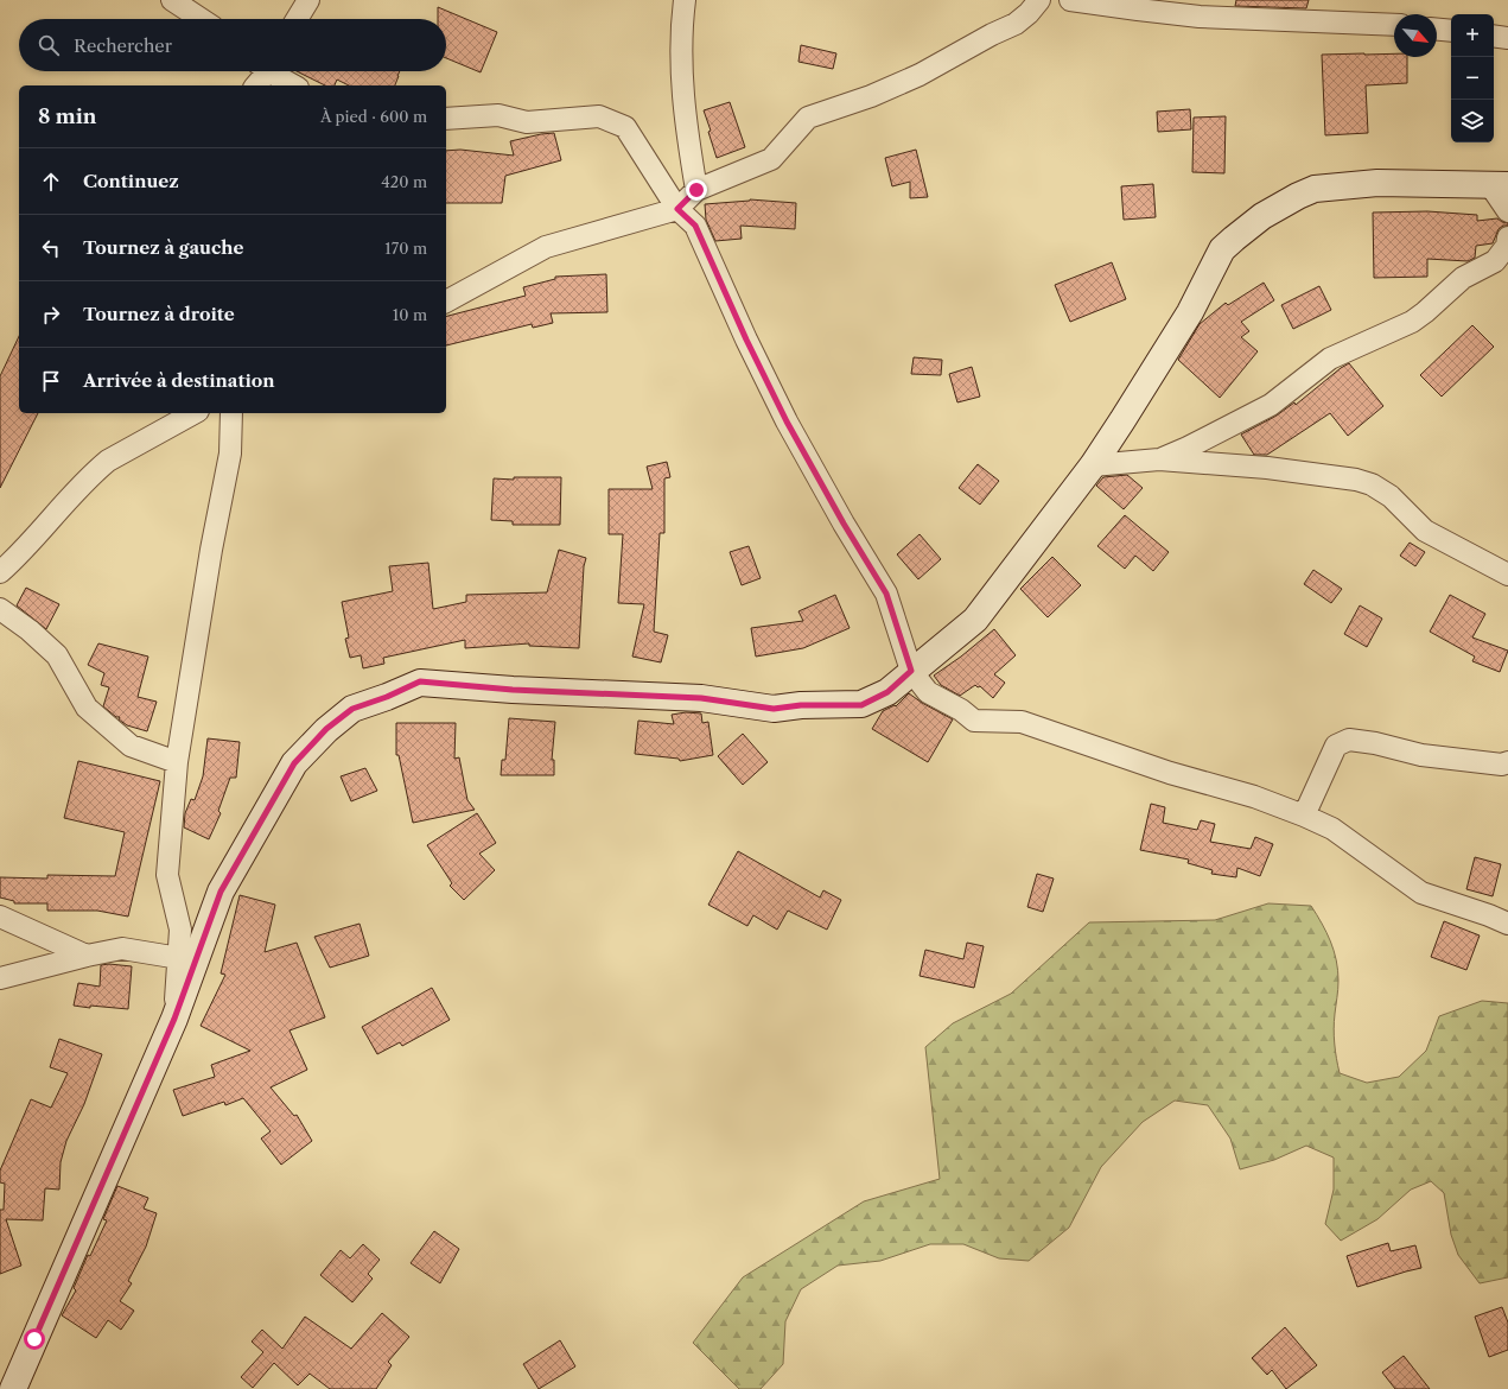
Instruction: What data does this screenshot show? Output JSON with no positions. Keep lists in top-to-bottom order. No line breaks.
{"north":"bottom right","page":{"map_buttons":["+","−"],"search":"Rechercher","heading":["8 min","À pied · 600 m"],"list":[["Continuez","420 m"],["Tournez à gauche","170 m"],["Tournez à droite","10 m"],"Arrivée à destination"]}}
